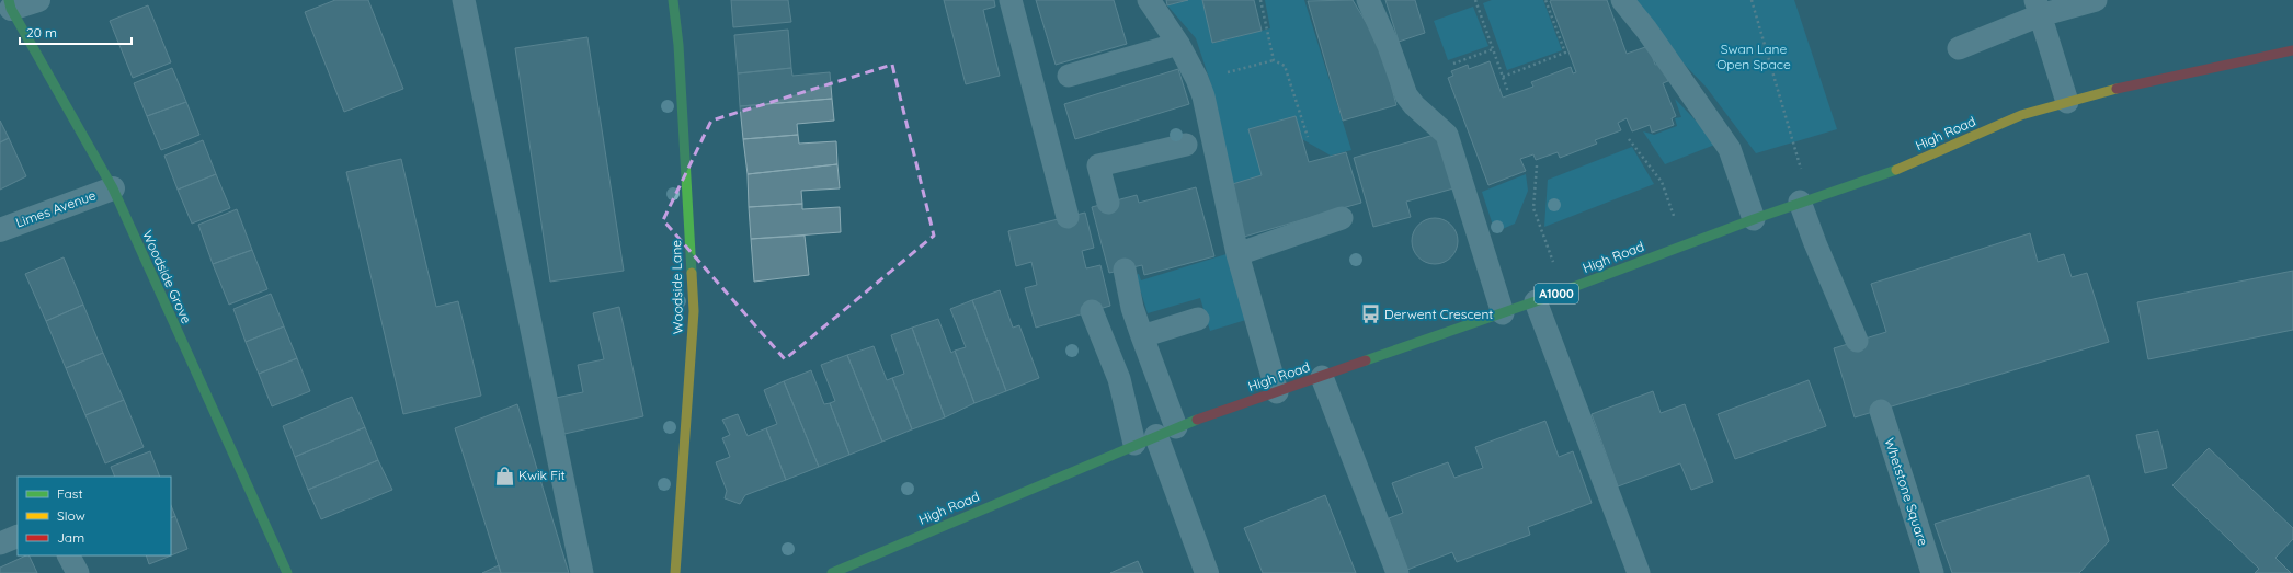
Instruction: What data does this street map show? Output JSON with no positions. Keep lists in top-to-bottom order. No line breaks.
{"streets":{"main road":["High Road","Woodside Grove","Woodside Lane","A1000"],"street":["Limes Avenue"],"lane":["Whetstone Square"]},"crossings":[["Limes Avenue","Woodside Grove"]],"parks":["Swan Lane Open Space"],"places":{"bus stop":["Derwent Crescent"],"shop":["Kwik Fit"]},"legend":["Fast","Slow","Jam"],"scale_bar":"20 m"}
